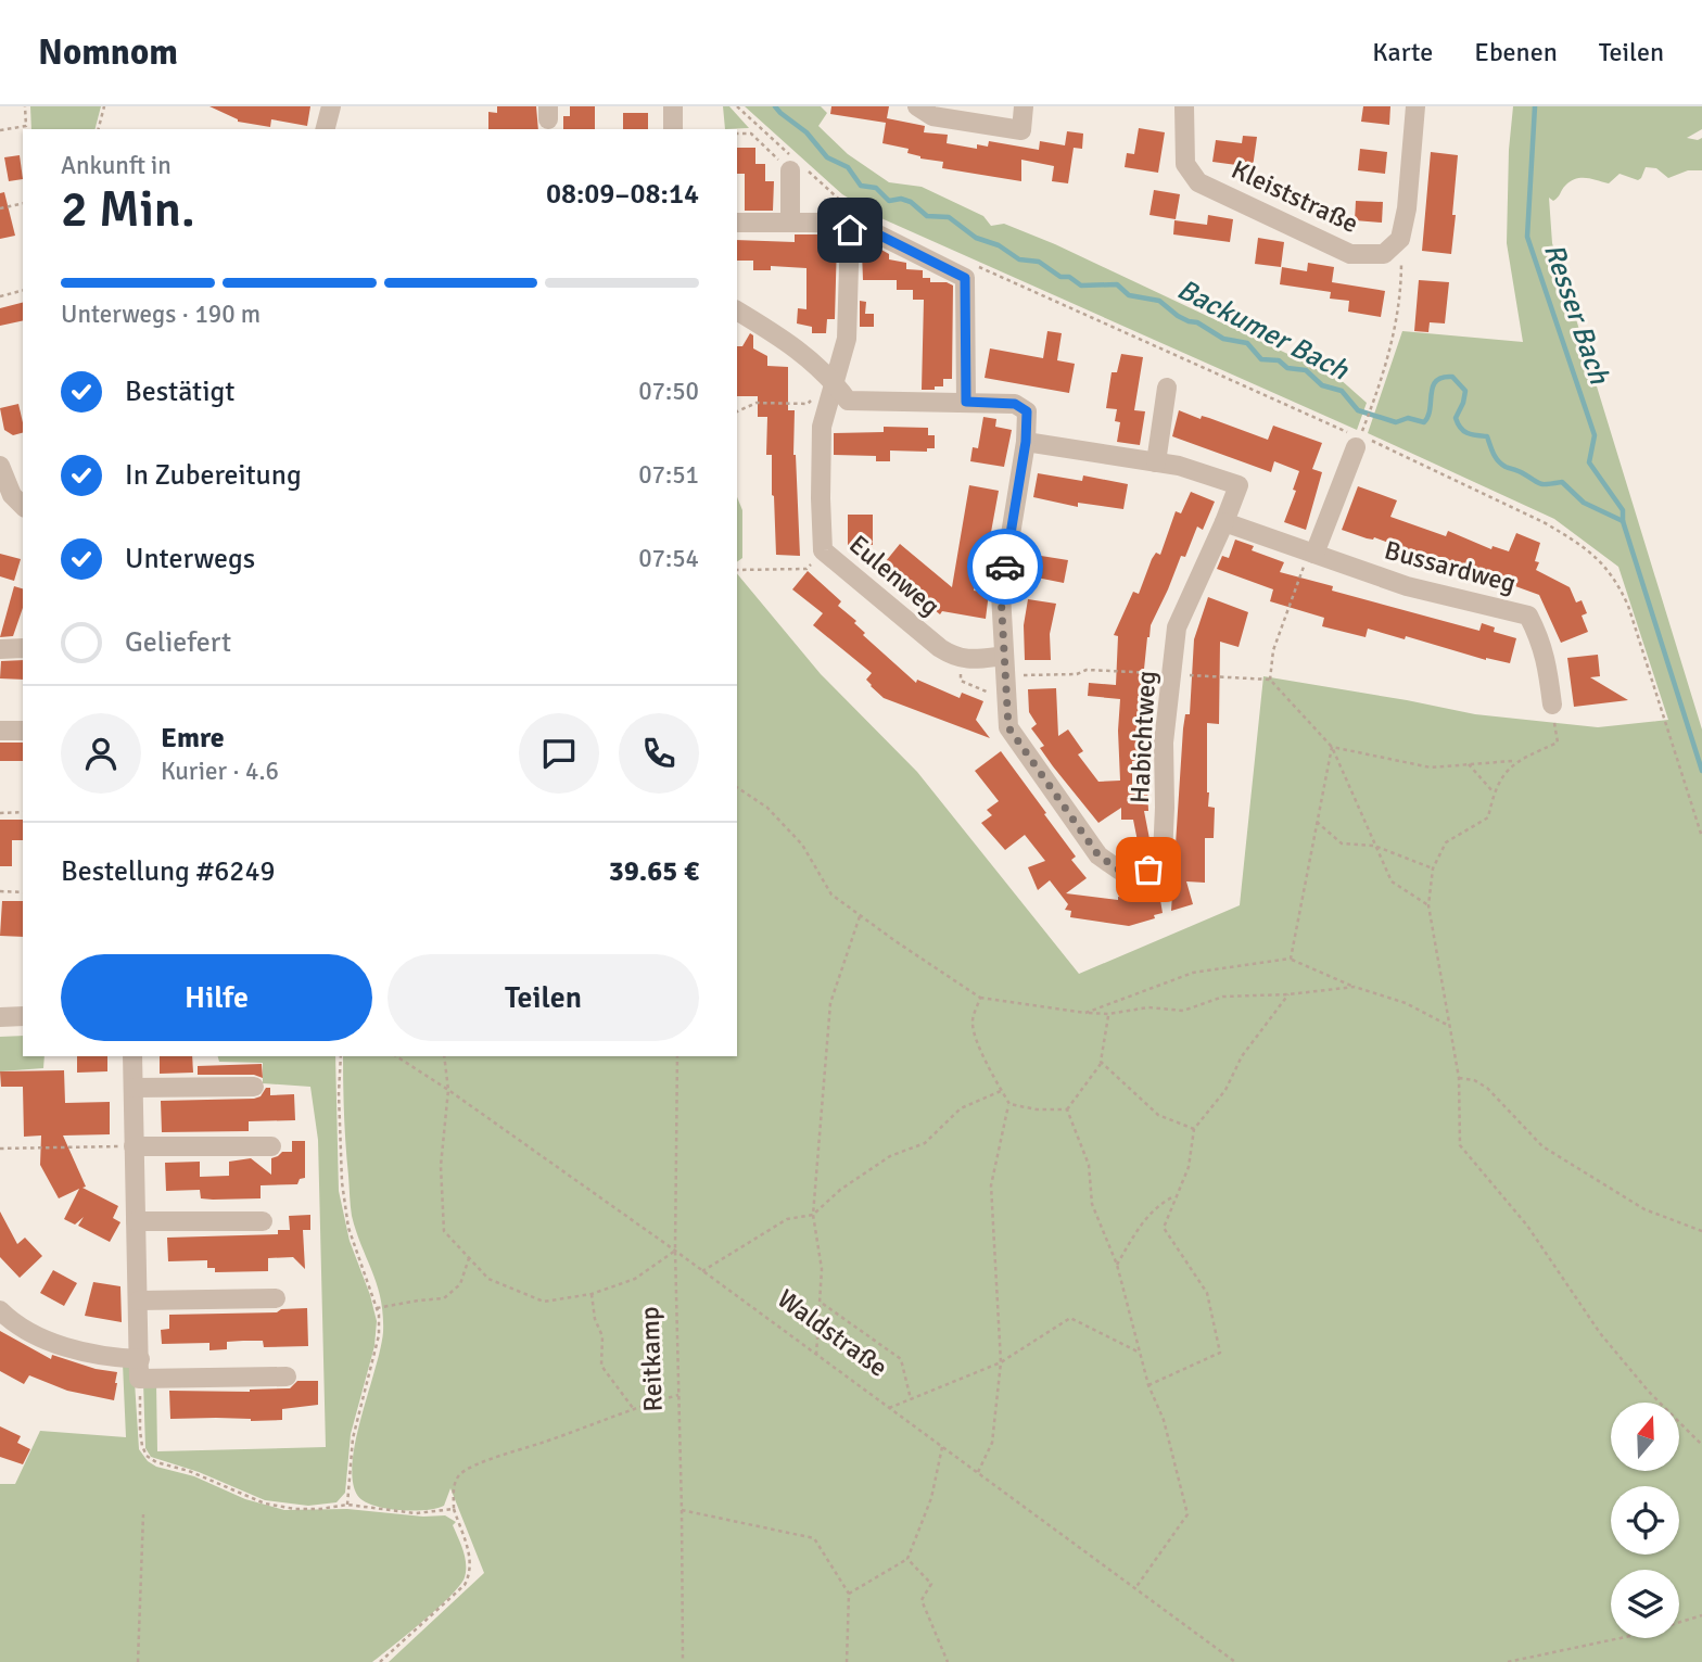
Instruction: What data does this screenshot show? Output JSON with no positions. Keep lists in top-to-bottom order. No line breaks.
{"streets":{"street":["Kleiststraße","Bussardweg","Eulenweg","Habichtweg"],"path":["Waldstraße","Reitkamp"]},"crossings":[["Bussardweg","Habichtweg"],["Waldstraße","Reitkamp"]],"water":["Resser Bach","Backumer Bach"],"north":"top","page":{"header":"Nomnom","nav":["Karte","Ebenen","Teilen"],"heading":["2 Min.","Ankunft in","08:09–08:14"],"panel":["Emre","Kurier · 4.6","Bestellung #6249","39.65 €"],"bar":"Unterwegs · 190 m","list":[["Bestätigt","07:50"],["In Zubereitung","07:51"],["Unterwegs","07:54"],"Geliefert"],"buttons":["Hilfe","Teilen"]}}
